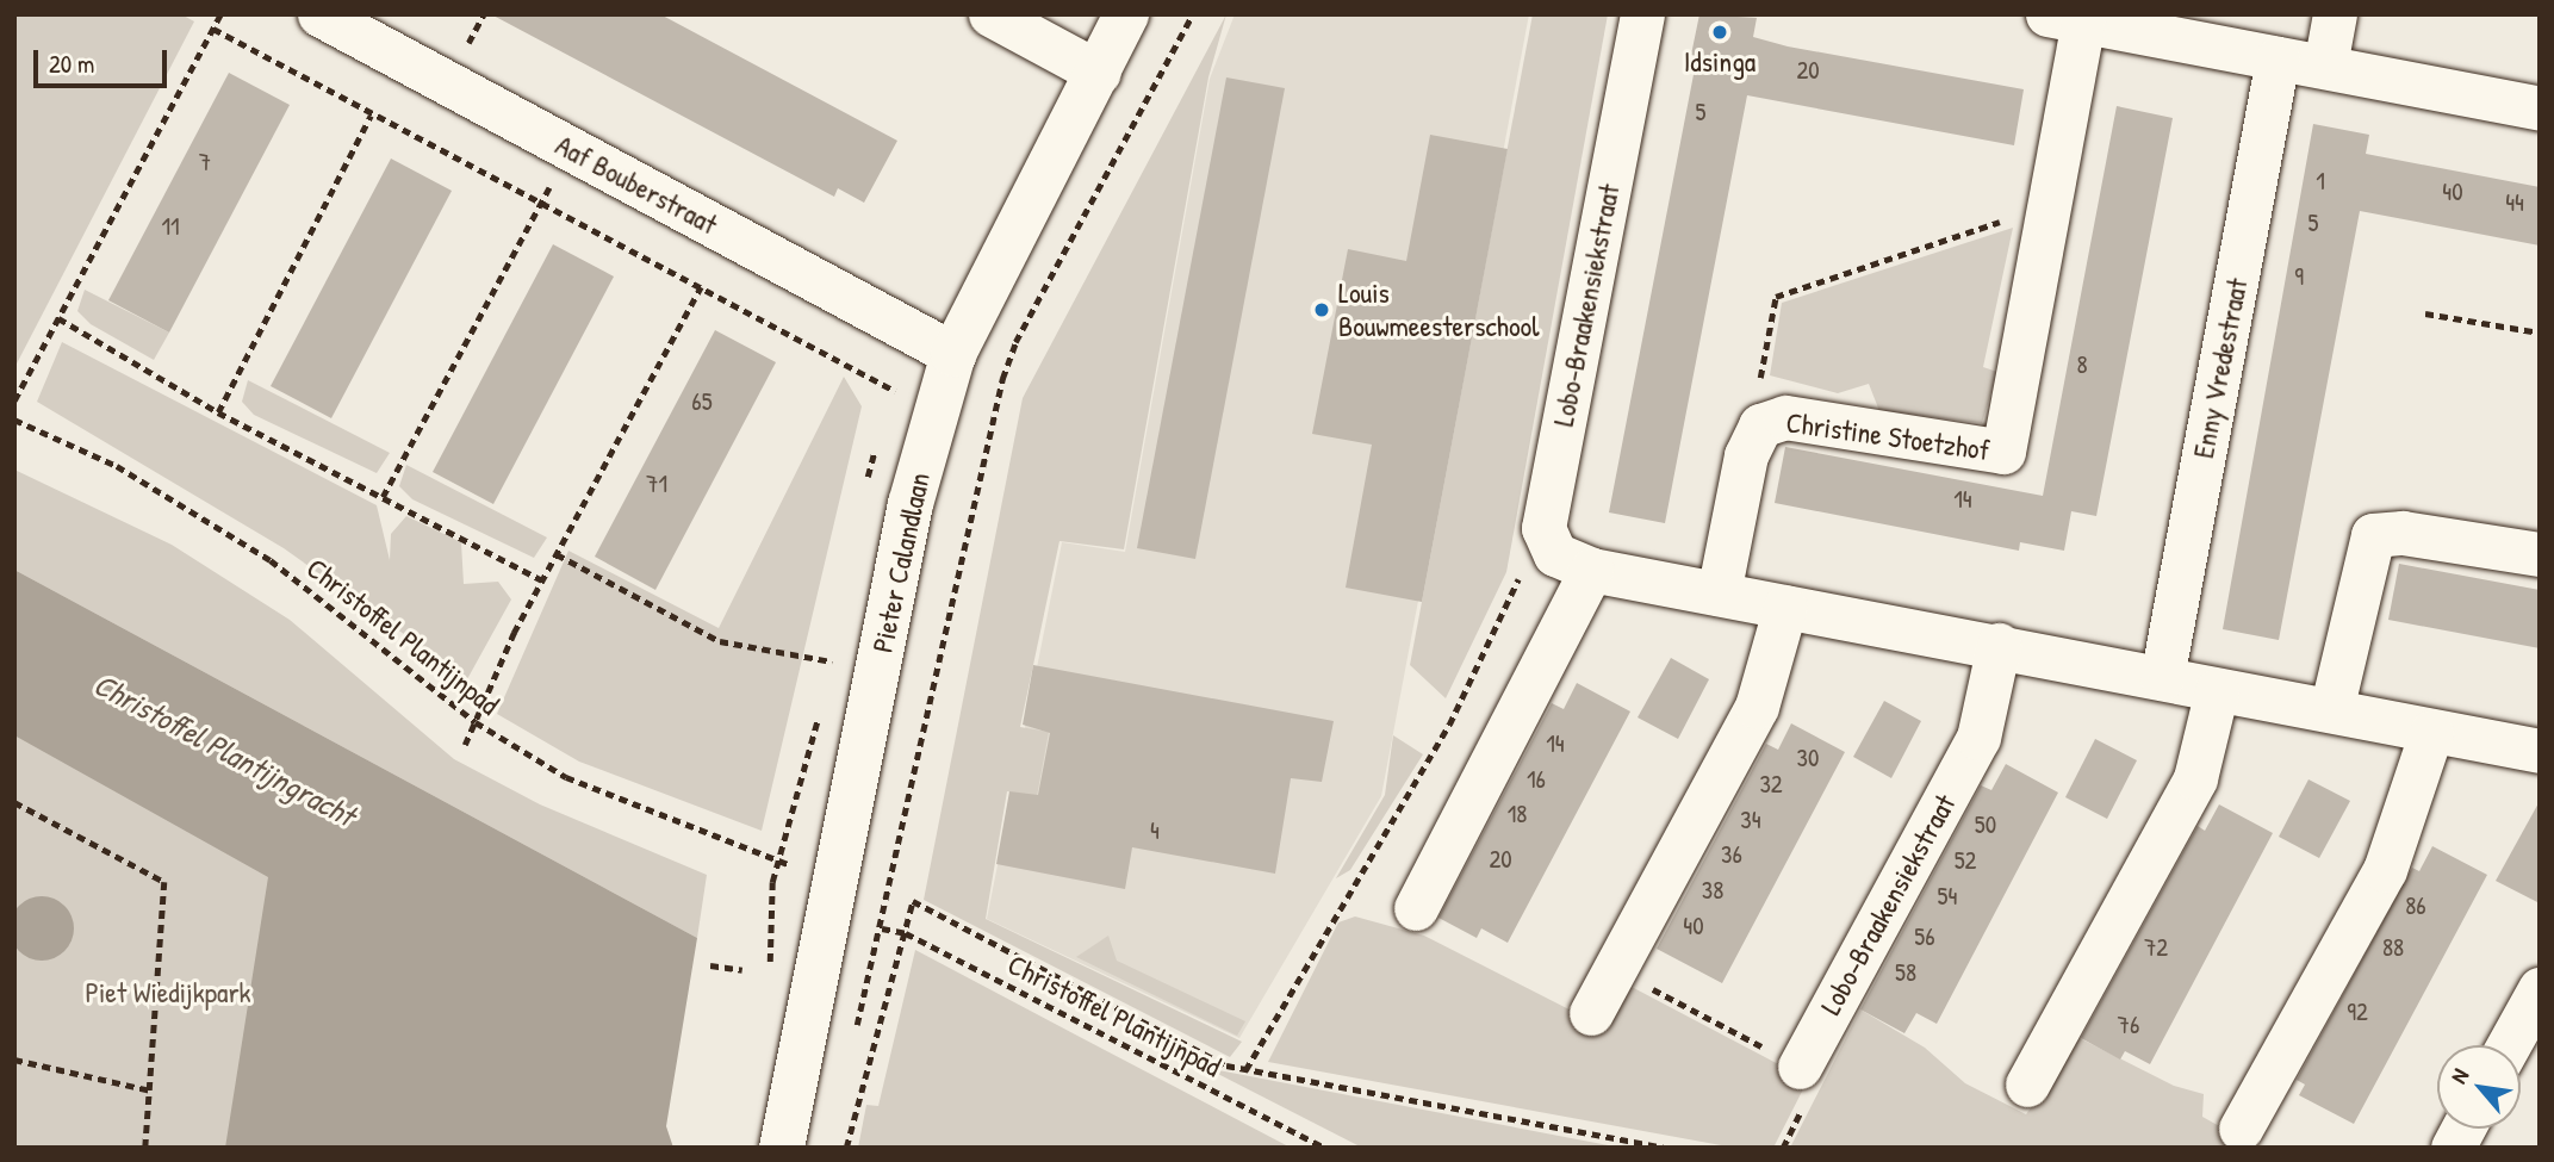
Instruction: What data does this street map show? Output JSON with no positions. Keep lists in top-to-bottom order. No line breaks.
{"streets":{"street":["Aaf Bouberstraat","Lobo-Braakensiekstraat","Enny Vredestraat","Christine Stoetzhof","Pieter Calandlaan"],"path":["Christoffel Plantijnpad"]},"crossings":[["Aaf Bouberstraat","Pieter Calandlaan"]],"water":["Christoffel Plantijngracht"],"parks":["Piet Wiedijkpark"],"places":["Idsinga","Louis Bouwmeesterschool"],"house_numbers":["20","5","7","1","40","44","5","11","9","8","65","71","14","14","30","16","32","18","34","50","4","36","20","52","38","54","86","40","56","72","88","58","92","76"],"scale_bar":"20 m","north":"top left"}
